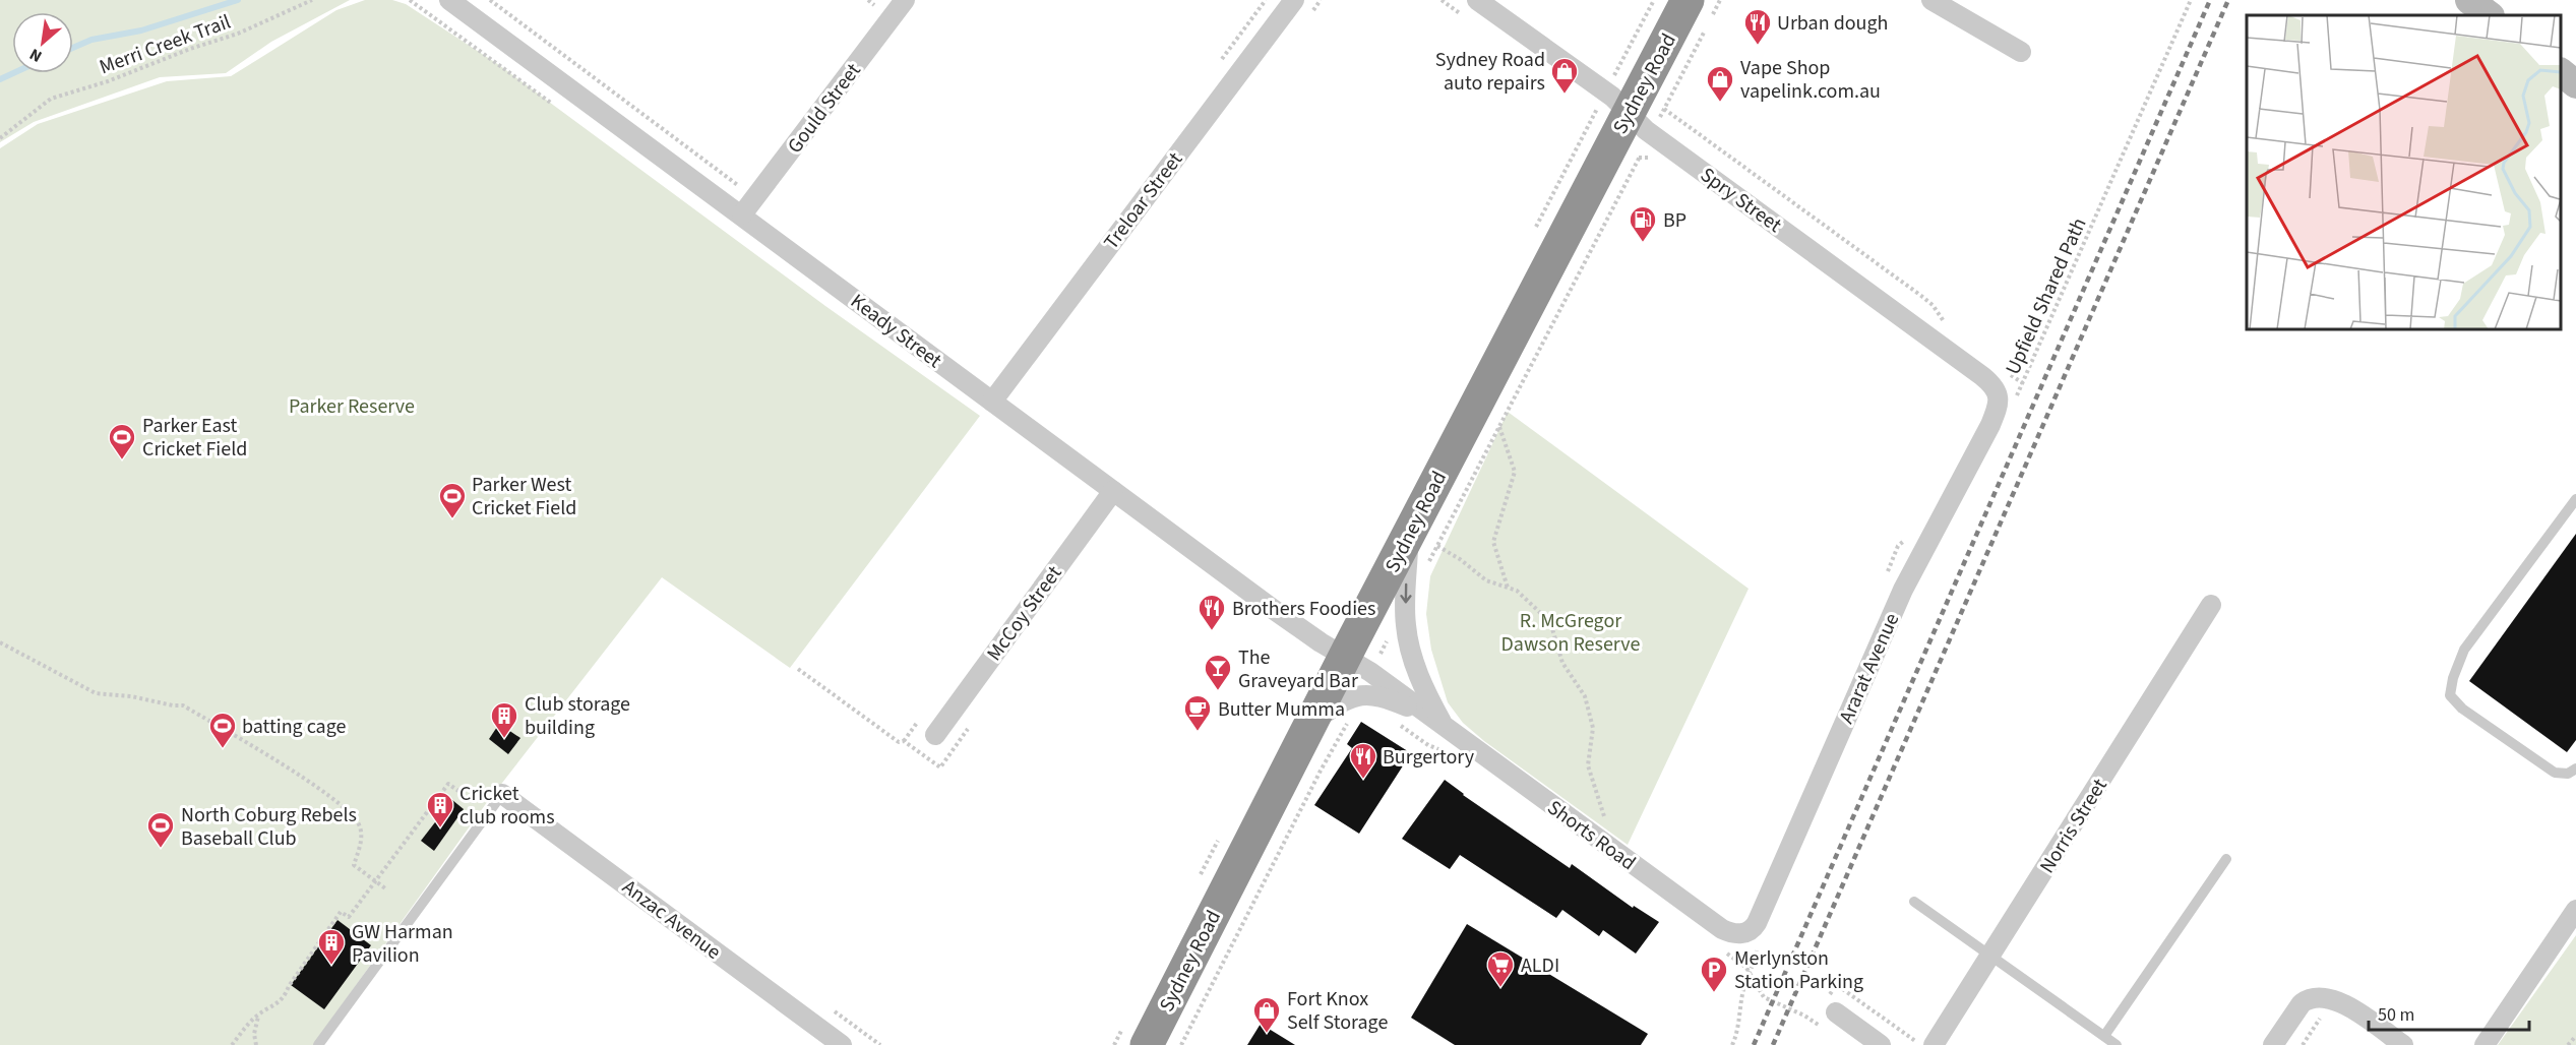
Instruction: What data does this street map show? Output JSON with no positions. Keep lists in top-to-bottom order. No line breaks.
{"streets":{"highway":["Sydney Road"],"street":["Gould Street","Spry Street","Treloar Street","Keady Street","McCoy Street","Ararat Avenue","Norris Street","Shorts Road","Anzac Avenue"],"path":["Merri Creek Trail","Upfield Shared Path"]},"crossings":[["Sydney Road","Spry Street"],["Sydney Road","Keady Street"],["Sydney Road","Shorts Road"],["Gould Street","Keady Street"],["Spry Street","Upfield Shared Path"],["Spry Street","Ararat Avenue"],["Treloar Street","Keady Street"],["Upfield Shared Path","Ararat Avenue"],["Keady Street","McCoy Street"],["Keady Street","Shorts Road"],["Ararat Avenue","Shorts Road"]],"parks":["Parker Reserve","R. McGregor Dawson Reserve"],"places":{"restaurant":["Urban dough","Brothers Foodies","Burgertory"],"shop":["Sydney Road auto repairs","Vape Shop vapelink.com.au","Fort Knox Self Storage"],"fuel station":["BP"],"sports":["Parker East Cricket Field","Parker West Cricket Field","batting cage","North Coburg Rebels Baseball Club"],"bar":["The Graveyard Bar"],"cafe":["Butter Mumma"],"building":["Club storage building","Cricket club rooms","GW Harman Pavilion"],"supermarket":["ALDI"],"parking":["Merlynston Station Parking"]},"scale_bar":"50 m","north":"bottom left"}
